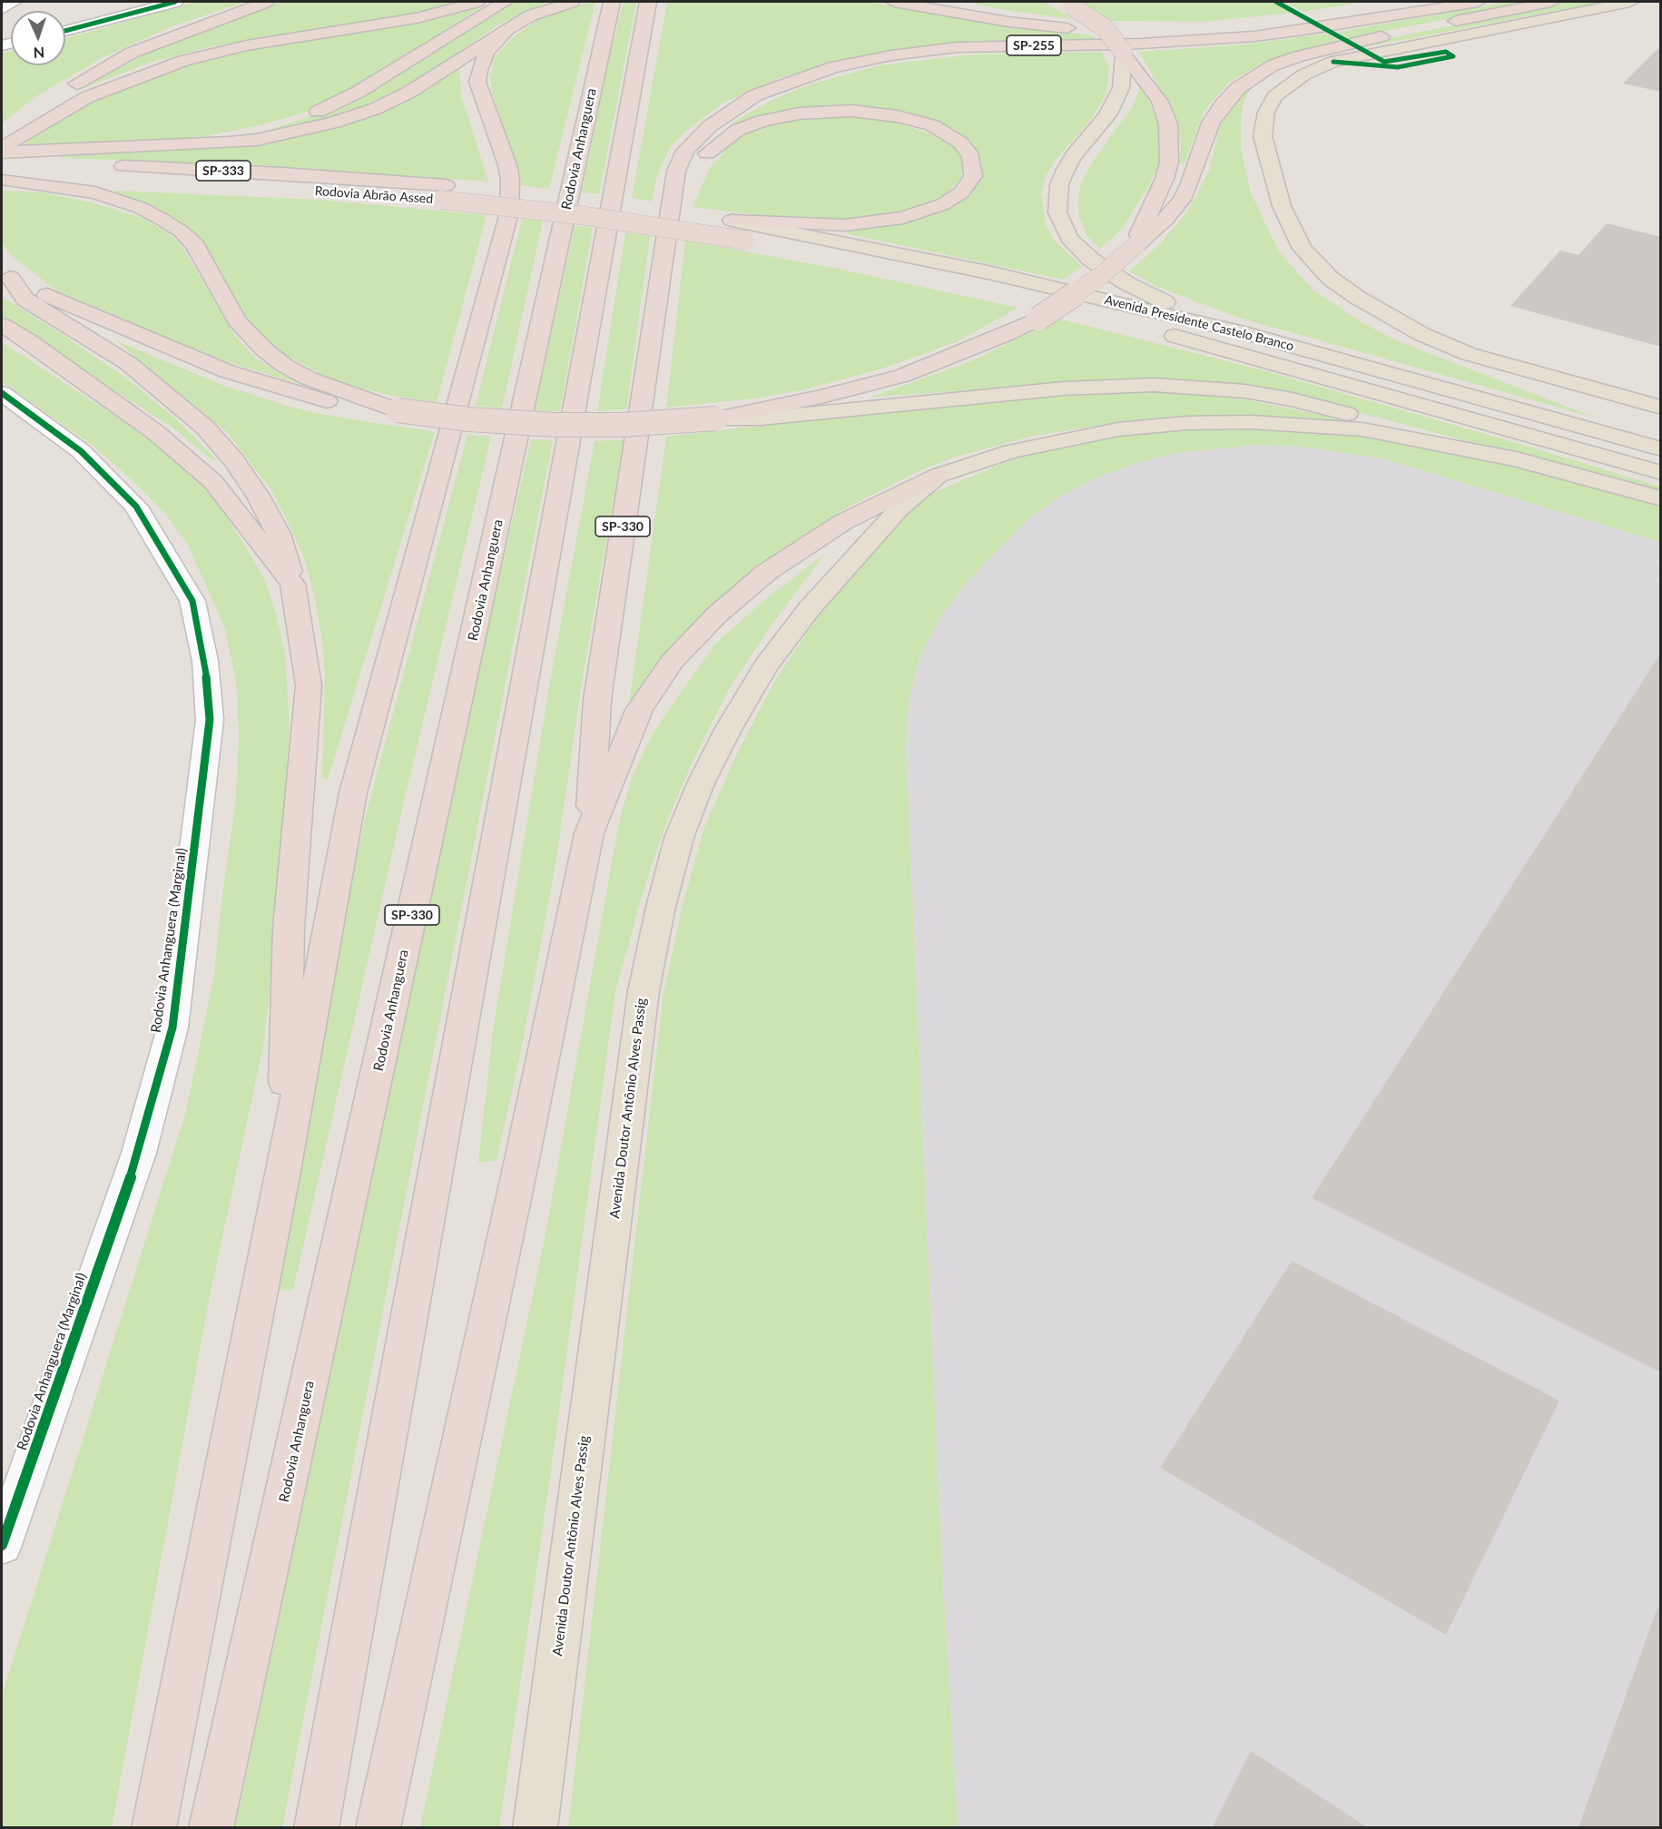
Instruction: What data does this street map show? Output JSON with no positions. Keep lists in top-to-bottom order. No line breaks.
{"streets":{"highway":["SP-255","Rodovia Anhanguera","SP-333","Rodovia Abrão Assed","SP-330"],"main road":["Avenida Presidente Castelo Branco","Avenida Doutor Antônio Alves Passig"],"street":["Rodovia Anhanguera (Marginal)"]},"crossings":[["SP-255","Rodovia Abrão Assed"],["SP-255","SP-330"],["Rodovia Abrão Assed","Avenida Presidente Castelo Branco"],["Rodovia Abrão Assed","SP-330"]],"north":"bottom"}
